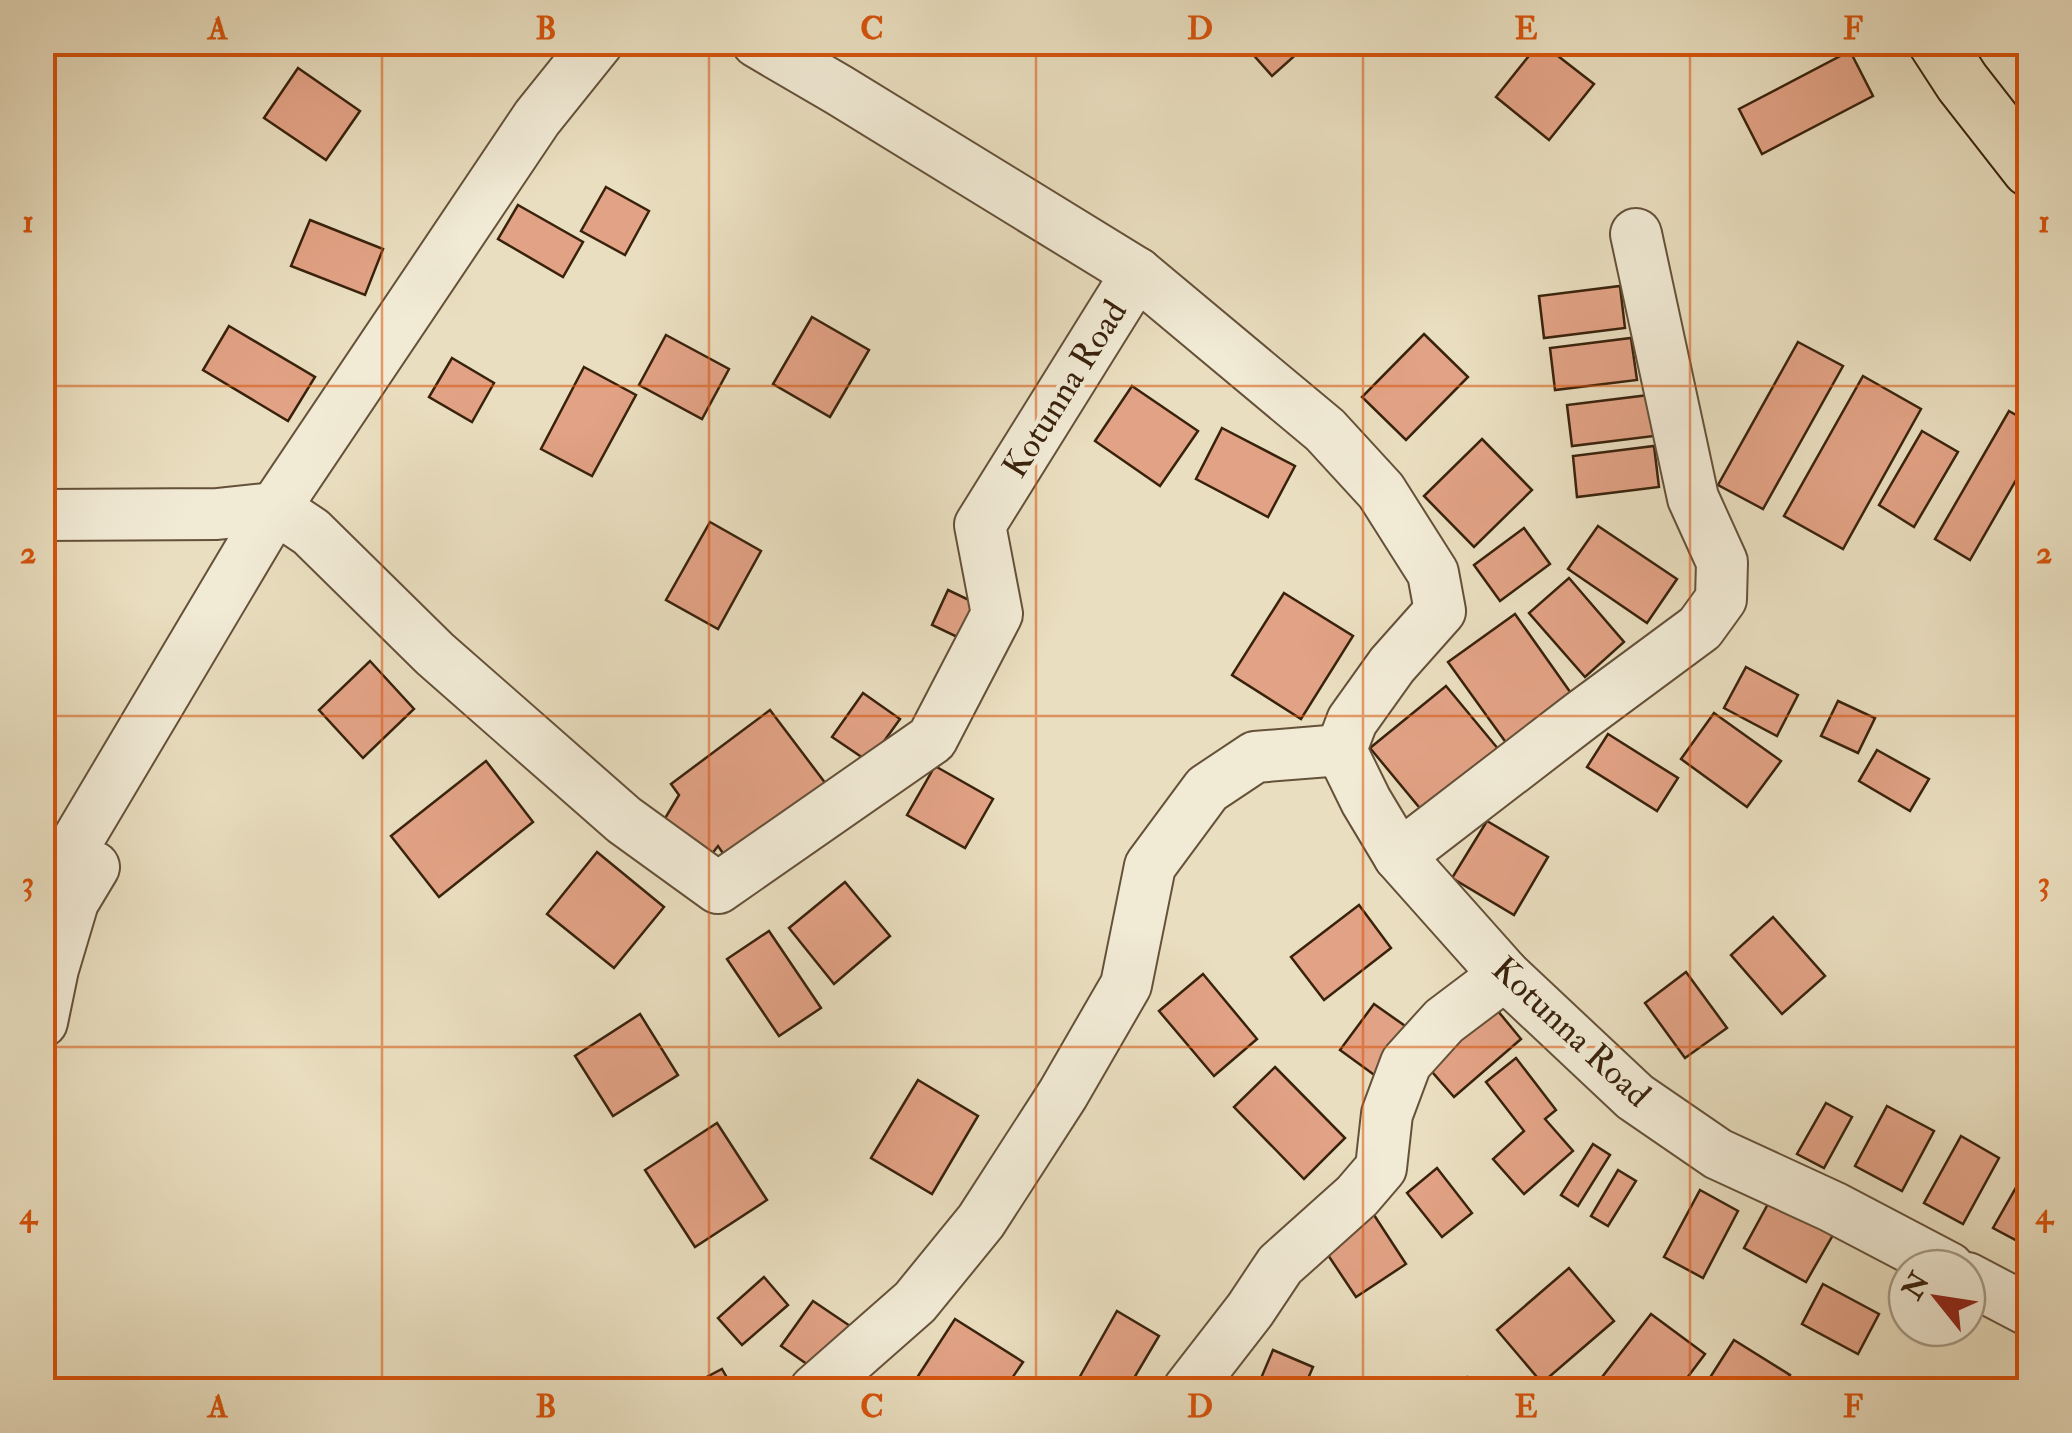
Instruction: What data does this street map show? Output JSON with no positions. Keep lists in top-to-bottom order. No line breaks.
{"streets":{"street":["Kotunna Road"]},"north":"top left","grid":{"columns":["A","B","C","D","E","F"],"rows":["1","2","3","4"]}}
